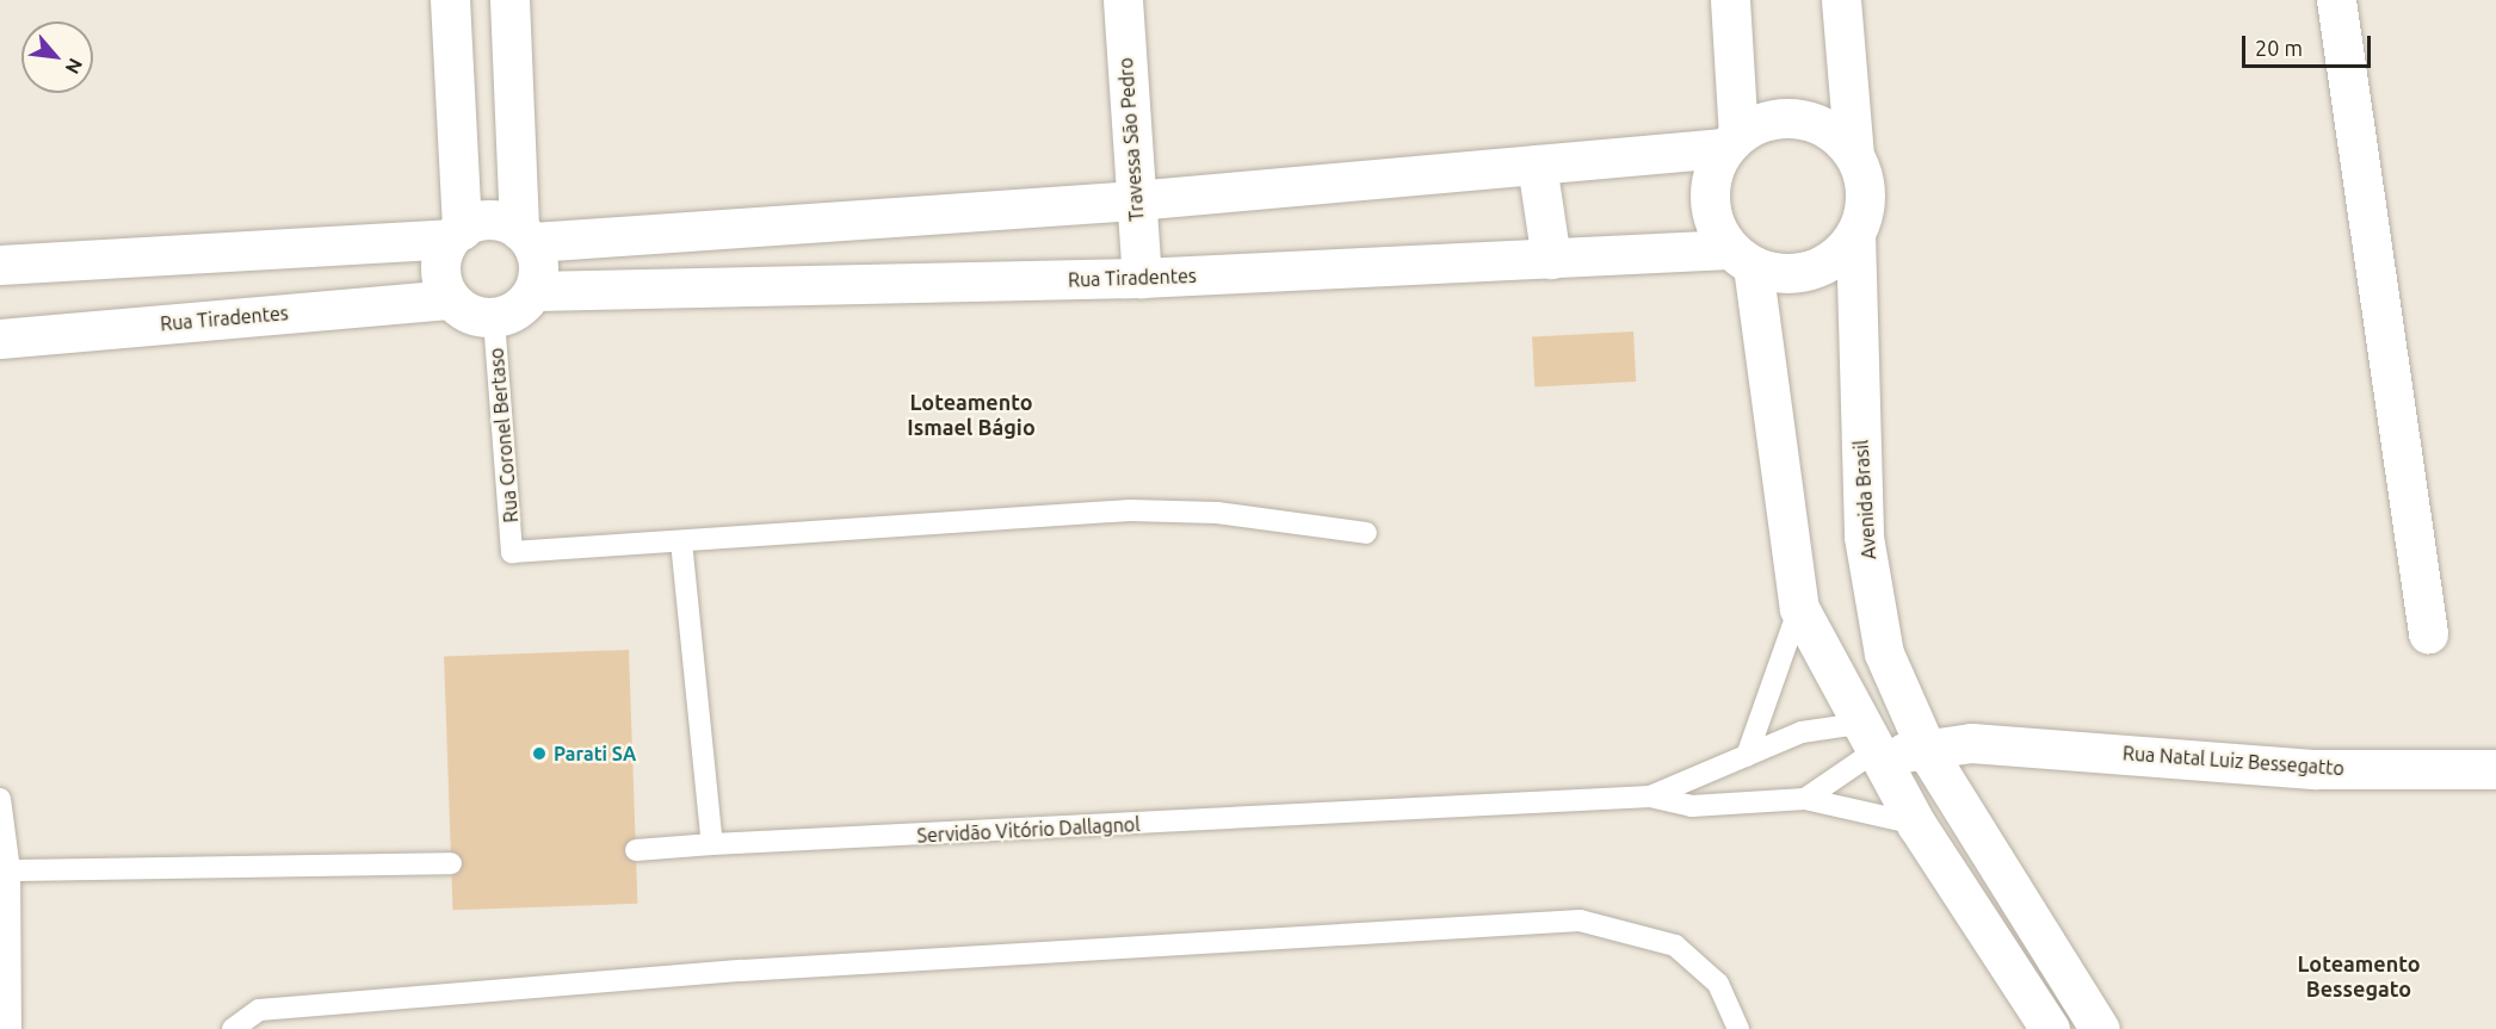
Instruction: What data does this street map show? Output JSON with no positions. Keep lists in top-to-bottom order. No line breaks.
{"streets":{"main road":["Travessa São Pedro","Rua Tiradentes","Avenida Brasil","Rua Natal Luiz Bessegatto"],"lane":["Rua Coronel Bertaso","Servidão Vitório Dallagnol"]},"crossings":[["Travessa São Pedro","Rua Tiradentes"],["Rua Tiradentes","Rua Coronel Bertaso"],["Rua Tiradentes","Avenida Brasil"],["Avenida Brasil","Rua Natal Luiz Bessegatto"]],"districts":["Loteamento Ismael Bágio","Loteamento Bessegato"],"places":["Parati SA"],"scale_bar":"20 m","north":"bottom right"}
